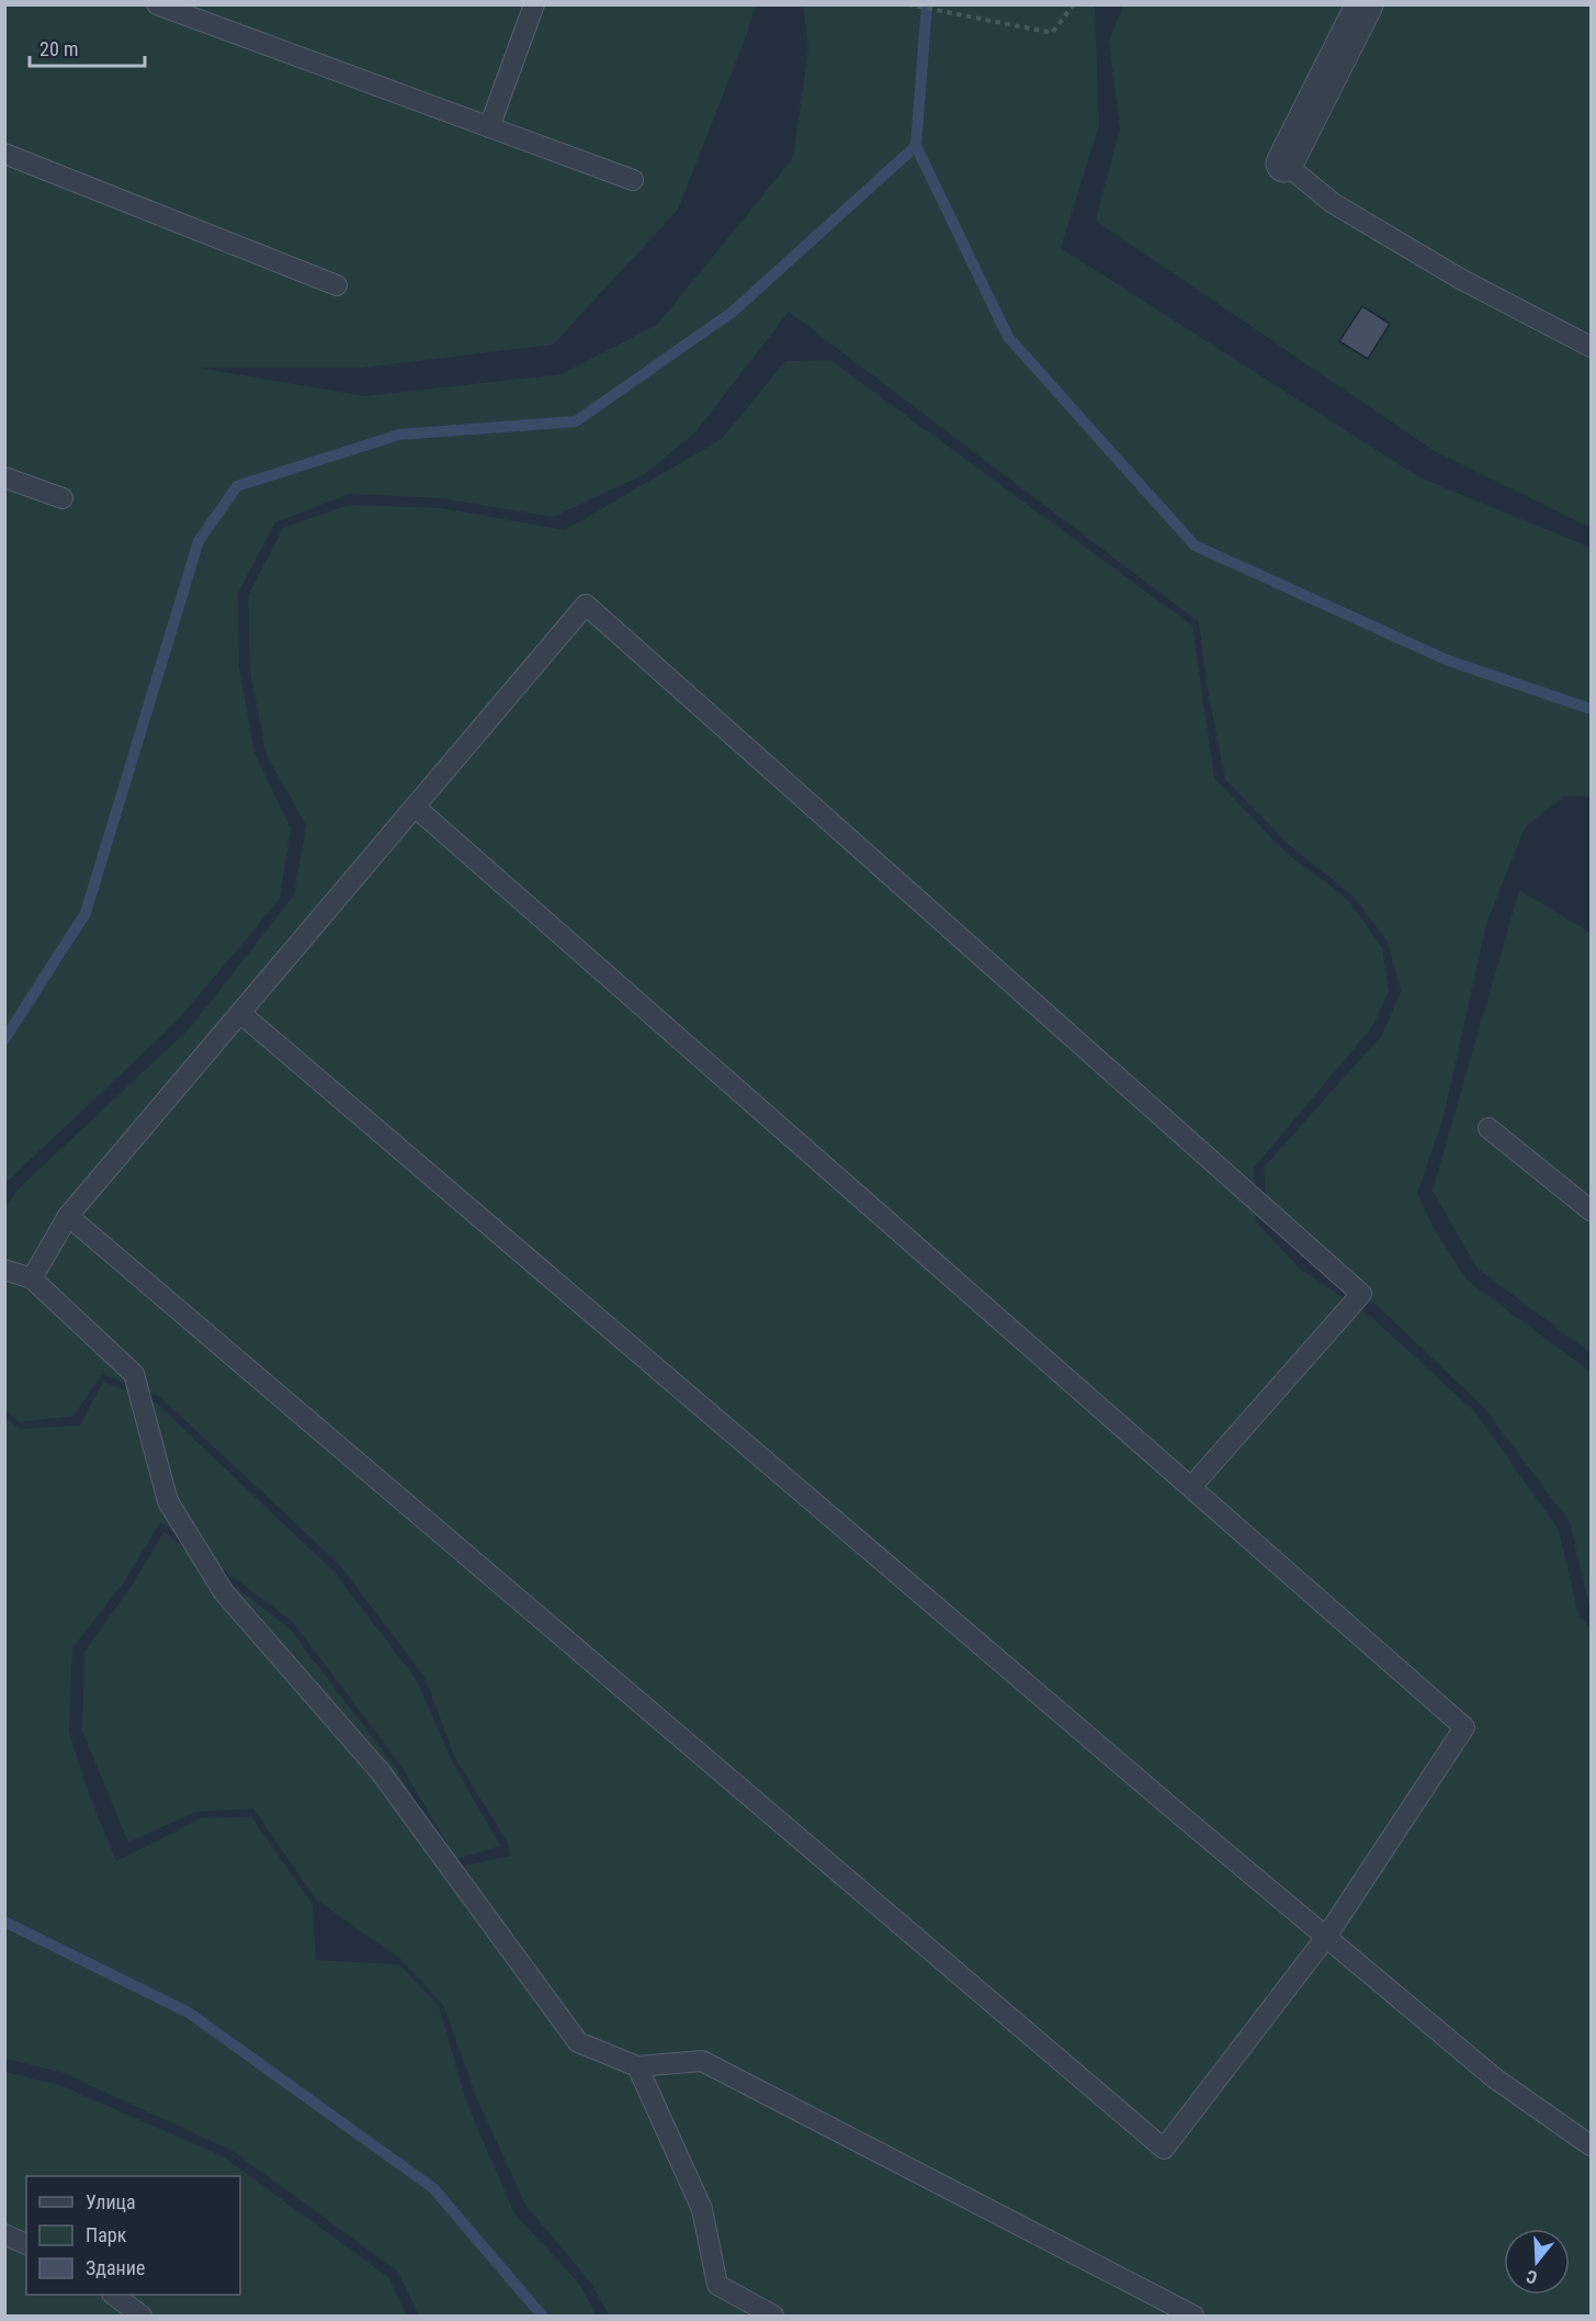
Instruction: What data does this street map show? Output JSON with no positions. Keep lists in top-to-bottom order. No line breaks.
{"legend":["Улица","Парк","Здание"],"scale_bar":"20 m","north":"bottom"}
